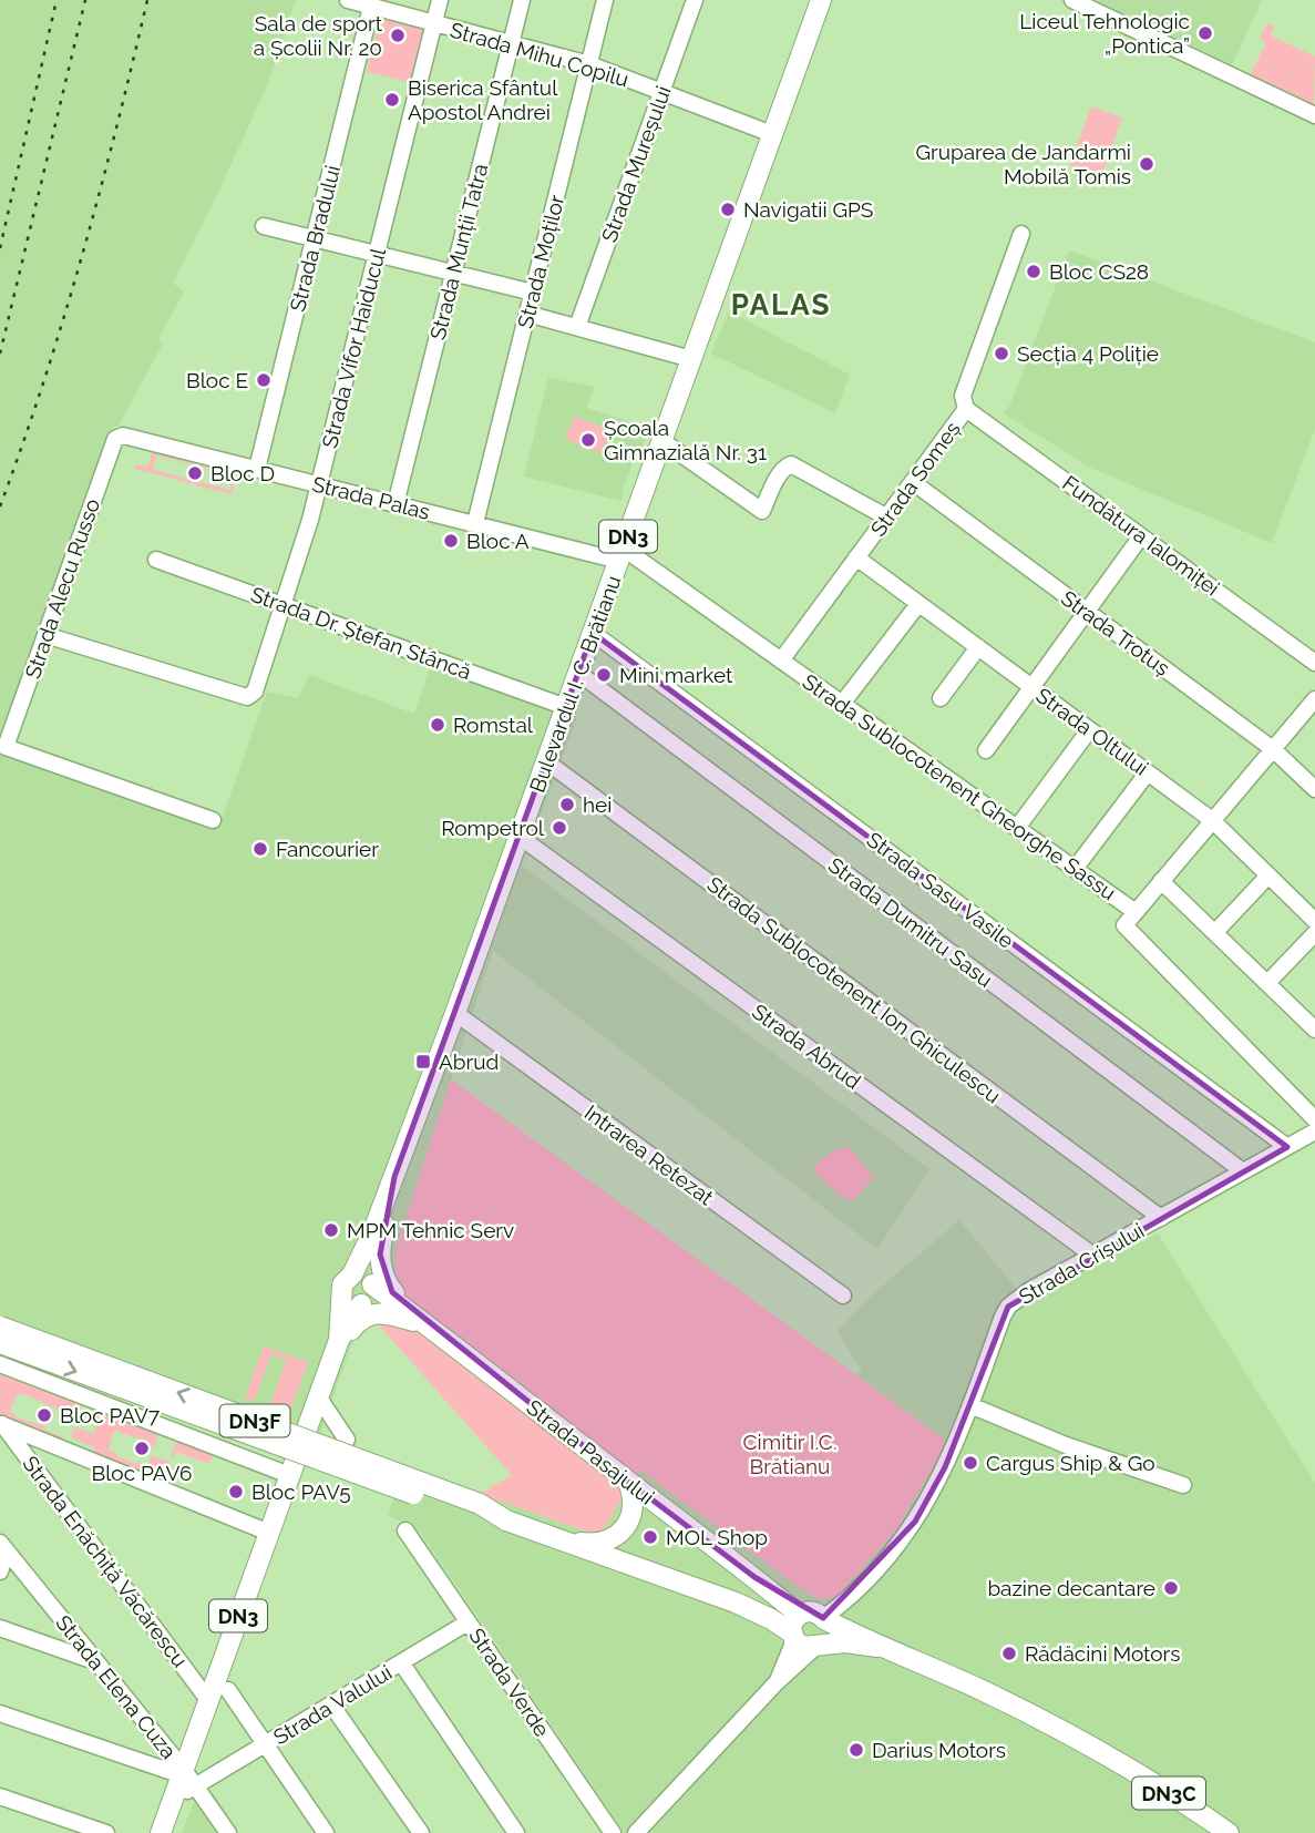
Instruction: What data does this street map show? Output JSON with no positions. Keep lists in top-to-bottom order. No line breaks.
{"streets":{"main road":["DN3","Bulevardul I. C. Brătianu","DN3F","Strada Pasajului","DN3C"],"street":["Strada Mihu Copilu","Strada Mureșului","Strada Bradului","Strada Munții Tatra","Strada Moților","Strada Vifor Haiducul","Strada Someș","Strada Palas","Fundătura Ialomiței","Strada Alecu Russo","Strada Dr. Ștefan Stâncă","Strada Trotuș","Strada Oltului","Strada Sublocotenent Gheorghe Sassu","Strada Sasu Vasile","Strada Dumitru Sasu","Strada Sublocotenent Ion Ghiculescu","Strada Abrud","Intrarea Retezat","Strada Crișului","Strada Enăchiță Văcărescu","Strada Verde","Strada Elena Cuza","Strada Valului"]},"crossings":[["Strada Mihu Copilu","Strada Mureșului"],["Strada Mihu Copilu","Strada Bradului"],["Strada Mihu Copilu","Strada Munții Tatra"],["Strada Mihu Copilu","Strada Moților"],["Strada Mihu Copilu","Strada Vifor Haiducul"],["Strada Mihu Copilu","Bulevardul I. C. Brătianu"],["Strada Bradului","Strada Palas"],["Strada Munții Tatra","Strada Palas"],["Strada Moților","Strada Palas"],["Strada Vifor Haiducul","Strada Palas"],["Strada Vifor Haiducul","Strada Alecu Russo"],["Strada Vifor Haiducul","Strada Dr. Ștefan Stâncă"],["Strada Someș","Fundătura Ialomiței"],["Strada Someș","Strada Trotuș"],["Strada Someș","Strada Oltului"],["Strada Someș","Strada Sublocotenent Gheorghe Sassu"],["Strada Palas","Strada Alecu Russo"],["Strada Palas","Bulevardul I. C. Brătianu"],["Strada Palas","Strada Sublocotenent Gheorghe Sassu"],["DN3","Bulevardul I. C. Brătianu"],["DN3","Strada Pasajului"],["DN3","Strada Enăchiță Văcărescu"],["DN3","Strada Elena Cuza"],["DN3","Strada Valului"],["Strada Dr. Ștefan Stâncă","Bulevardul I. C. Brătianu"],["Bulevardul I. C. Brătianu","Strada Sublocotenent Gheorghe Sassu"],["Bulevardul I. C. Brătianu","Strada Sasu Vasile"],["Bulevardul I. C. Brătianu","Strada Dumitru Sasu"],["Bulevardul I. C. Brătianu","Strada Sublocotenent Ion Ghiculescu"],["Bulevardul I. C. Brătianu","Strada Abrud"],["Bulevardul I. C. Brătianu","Intrarea Retezat"],["Bulevardul I. C. Brătianu","Strada Pasajului"],["Strada Sasu Vasile","Strada Crișului"],["Strada Dumitru Sasu","Strada Crișului"],["Strada Sublocotenent Ion Ghiculescu","Strada Crișului"],["Strada Abrud","Strada Crișului"],["Strada Crișului","DN3F"],["Strada Crișului","Strada Pasajului"],["Strada Crișului","DN3C"],["DN3F","Strada Pasajului"],["DN3F","DN3C"],["Strada Pasajului","DN3C"],["Strada Verde","Strada Valului"],["Strada Elena Cuza","Strada Valului"]],"districts":["PALAS"],"parks":["Cimitir I.C. Brătianu"],"places":{"other":["Liceul Tehnologic „Pontica”","Sala de sport a Școlii Nr. 20","Biserica Sfântul Apostol Andrei","Gruparea de Jandarmi Mobilă Tomis","Navigatii GPS","Bloc CS28","Secția 4 Poliție","Bloc E","Școala Gimnazială Nr. 31","Bloc D","Bloc A","Mini market","Romstal","hei","Rompetrol","Fancourier","MPM Tehnic Serv","Bloc PAV7","Bloc PAV6","Cargus Ship & Go","Bloc PAV5","MOL Shop","bazine decantare","Rădăcini Motors","Darius Motors"],"transit":["Abrud"]}}
